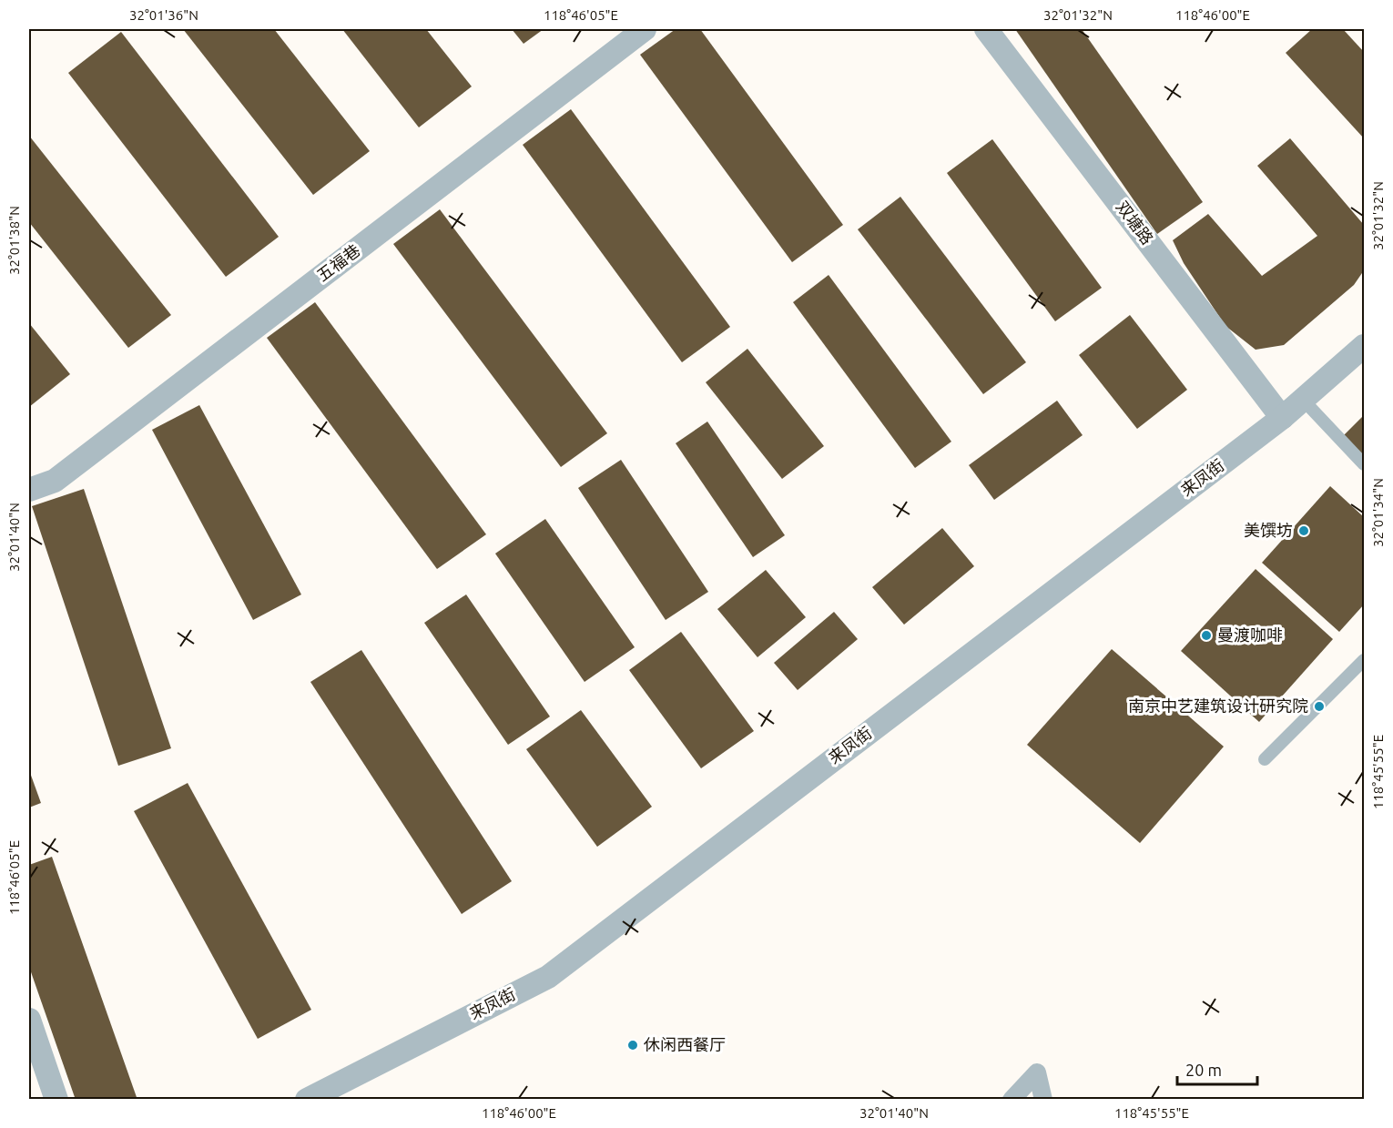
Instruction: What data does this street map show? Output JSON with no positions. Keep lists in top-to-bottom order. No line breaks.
{"streets":{"street":["双塘路","五福巷","来凤街"]},"crossings":[["双塘路","来凤街"]],"places":["美馔坊","曼渡咖啡","南京中艺建筑设计研究院","休闲西餐厅"],"scale_bar":"20 m","coordinates":["32°01'36\"N","118°46'05\"E","32°01'32\"N","118°46'00\"E","32°01'38\"N","32°01'34\"N","32°01'40\"N","118°45'55\"E"]}
